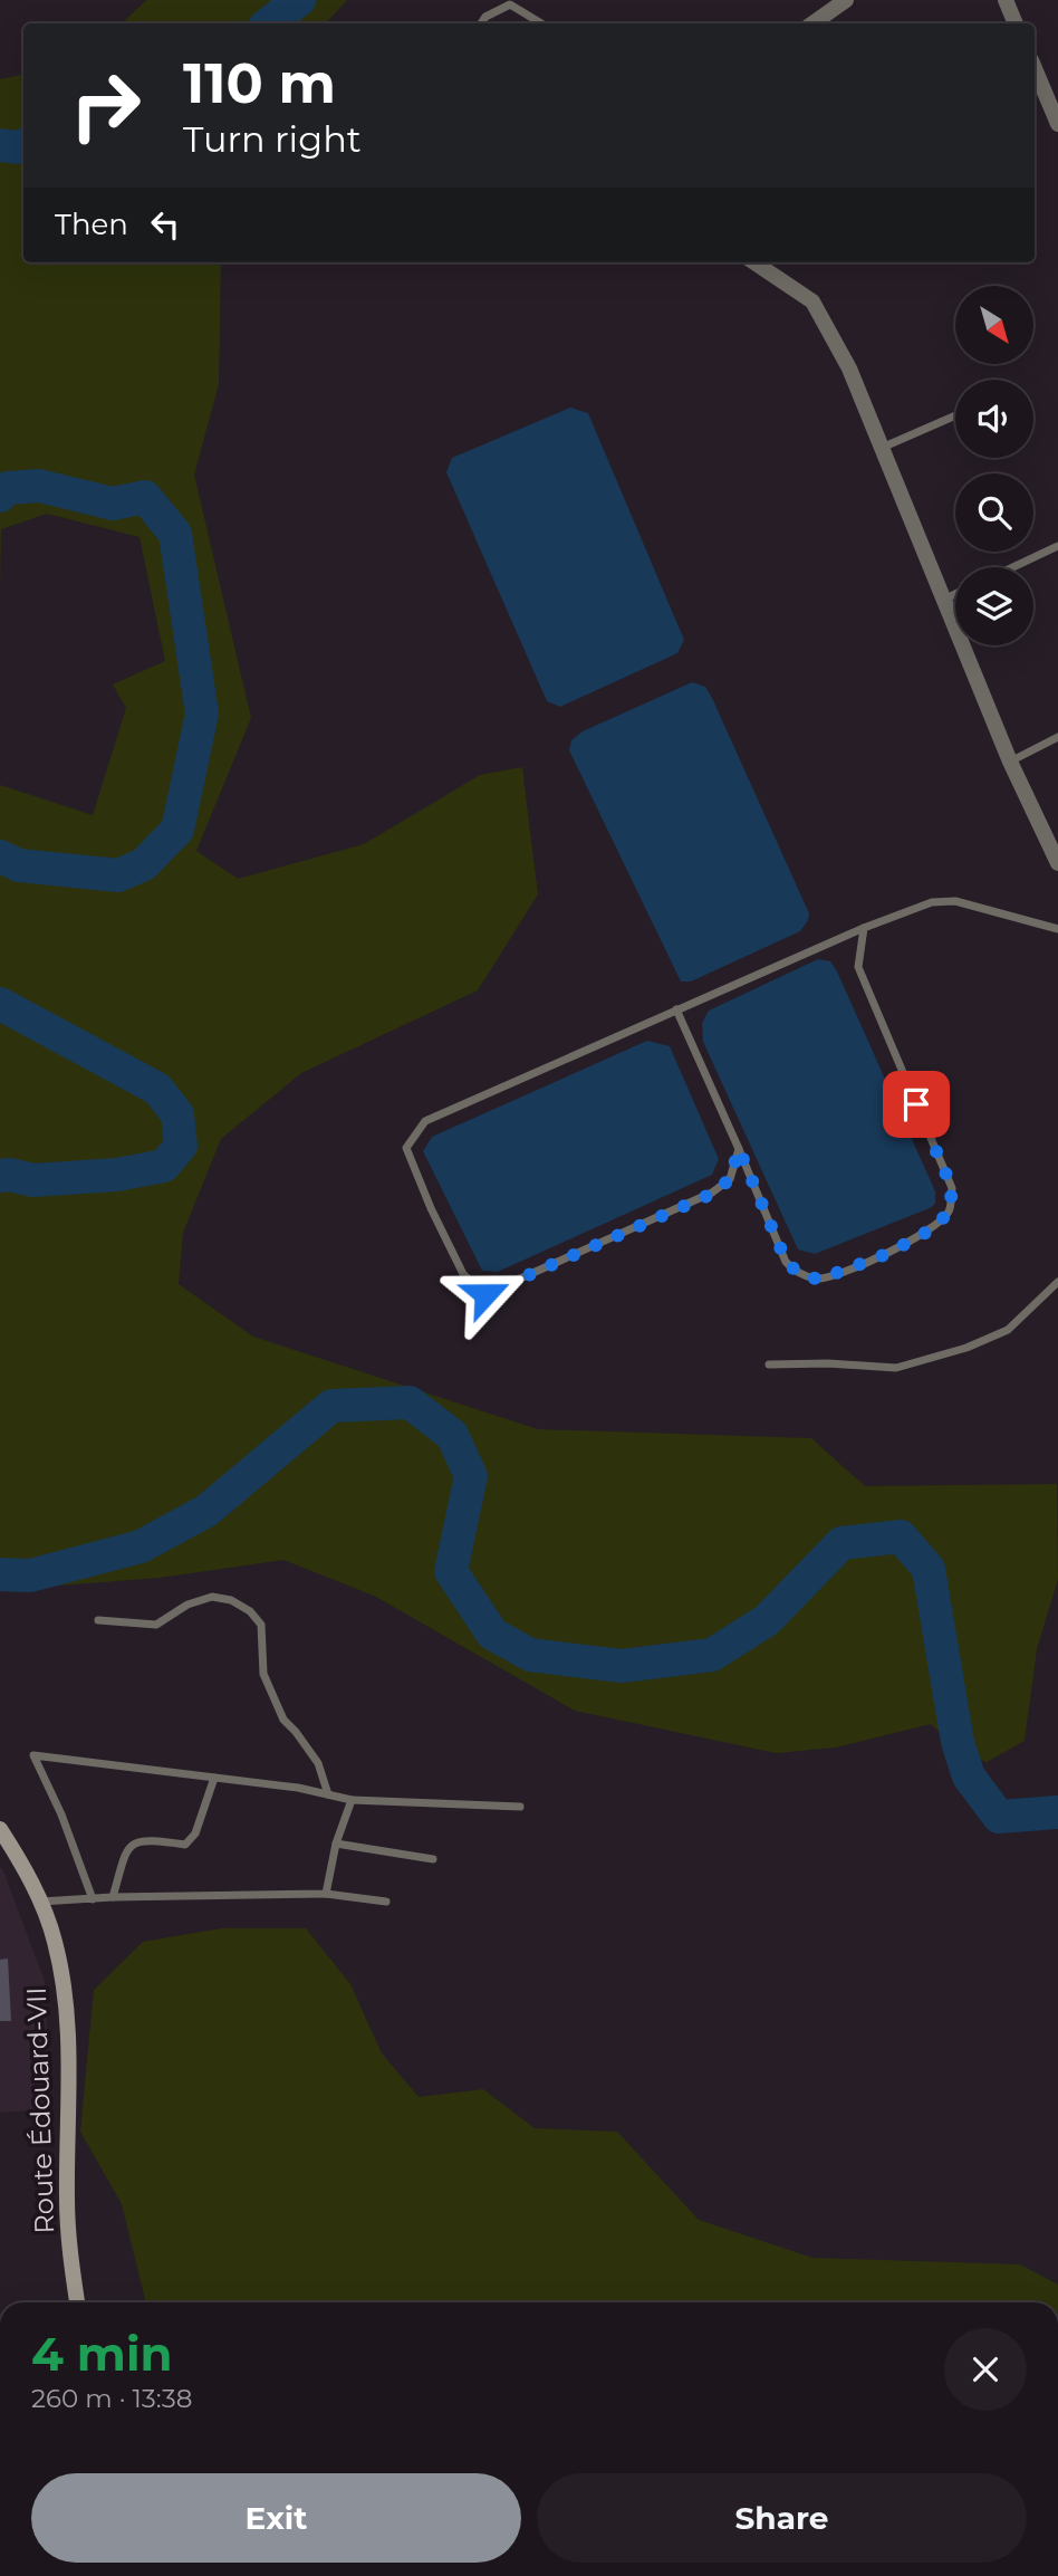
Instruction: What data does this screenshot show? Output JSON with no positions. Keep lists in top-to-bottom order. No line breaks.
{"streets":{"main road":["Route Édouard-VII"]},"north":"bottom right","page":{"turn":["110 m","Turn right"],"then":"Then","heading":["4 min","260 m · 13:38"],"buttons":["Exit","Share"]}}
